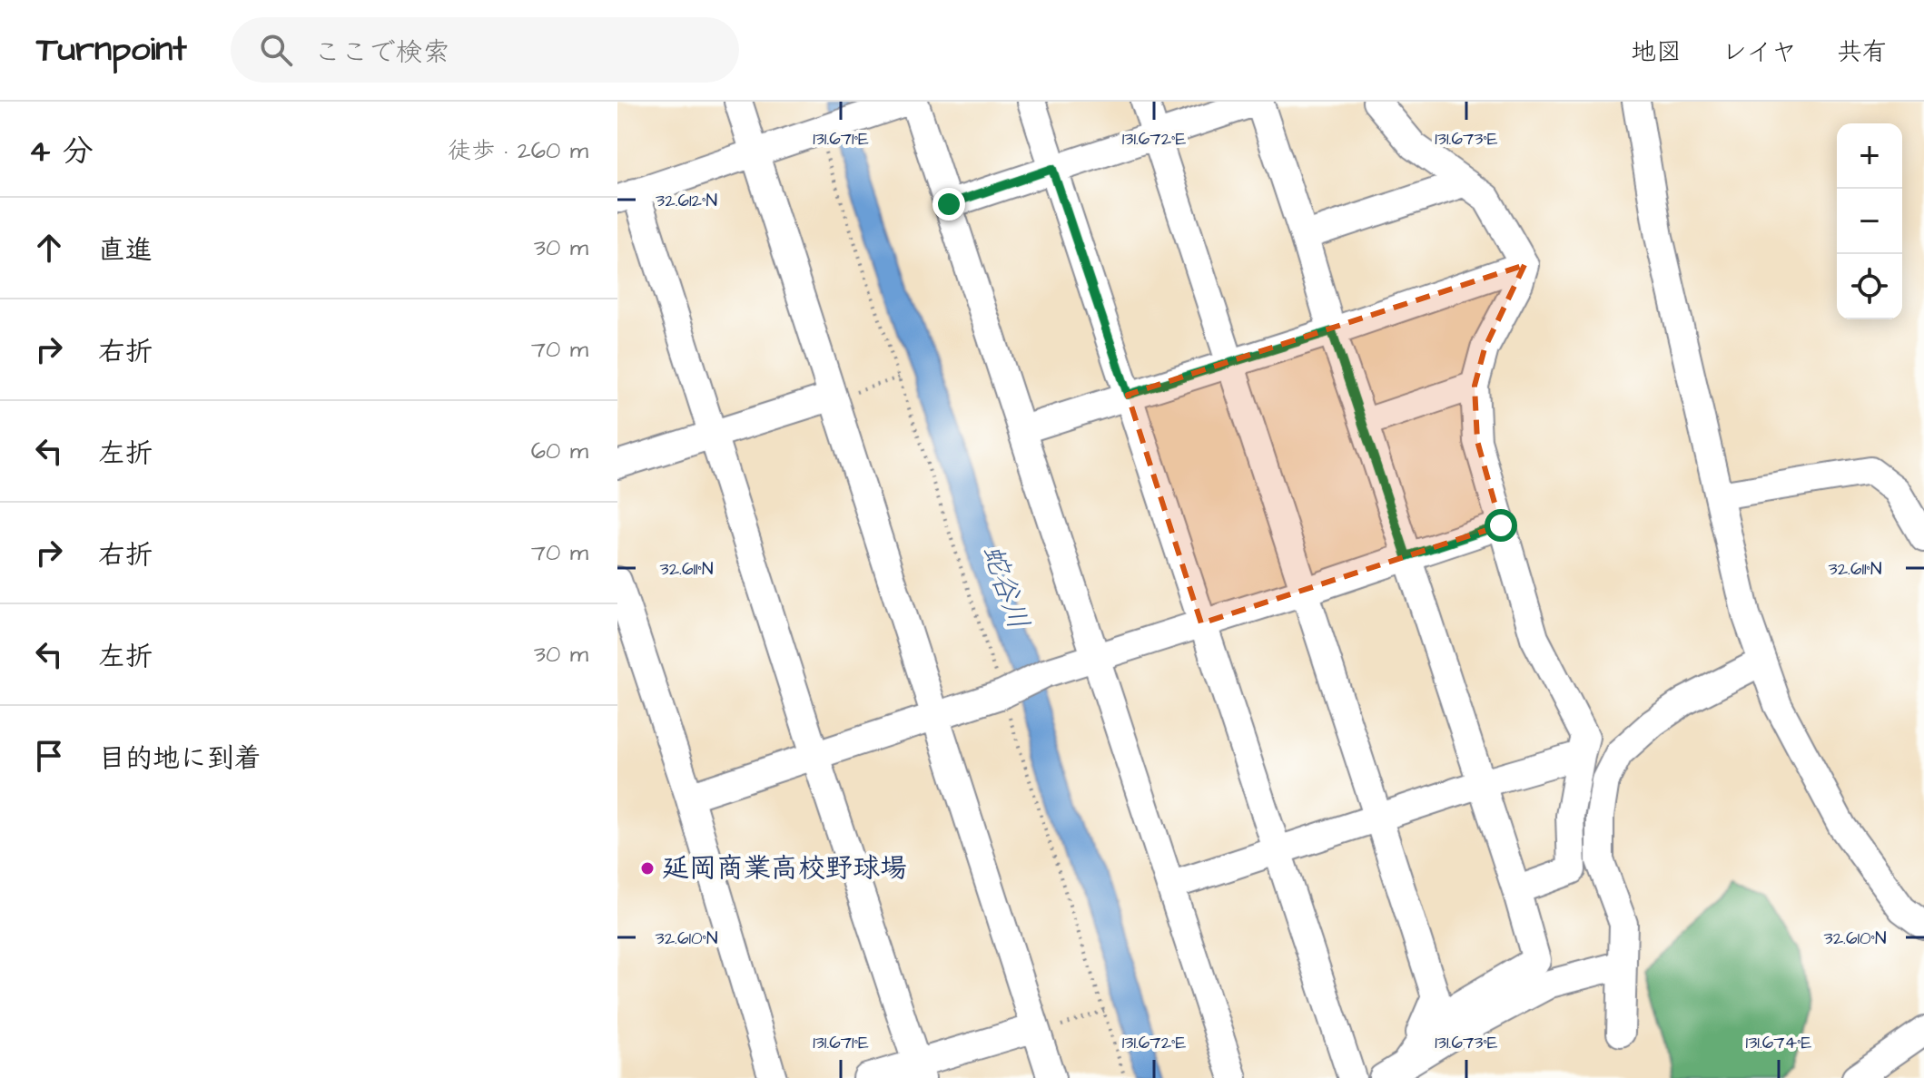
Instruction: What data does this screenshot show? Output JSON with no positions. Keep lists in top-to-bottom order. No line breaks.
{"water":["蛇谷川"],"places":["延岡商業高校野球場"],"page":{"header":"Turnpoint","search":"ここで検索","nav":["地図","レイヤ","共有"],"heading":["4 分","徒歩 · 260 m"],"map_buttons":["+","−"],"list":[["直進","30 m"],["右折","70 m"],["左折","60 m"],["右折","70 m"],["左折","30 m"],"目的地に到着"]},"coordinates":["131.671°E","131.672°E","131.673°E","32.612°N","32.611°N","32.610°N","131.674°E"]}
